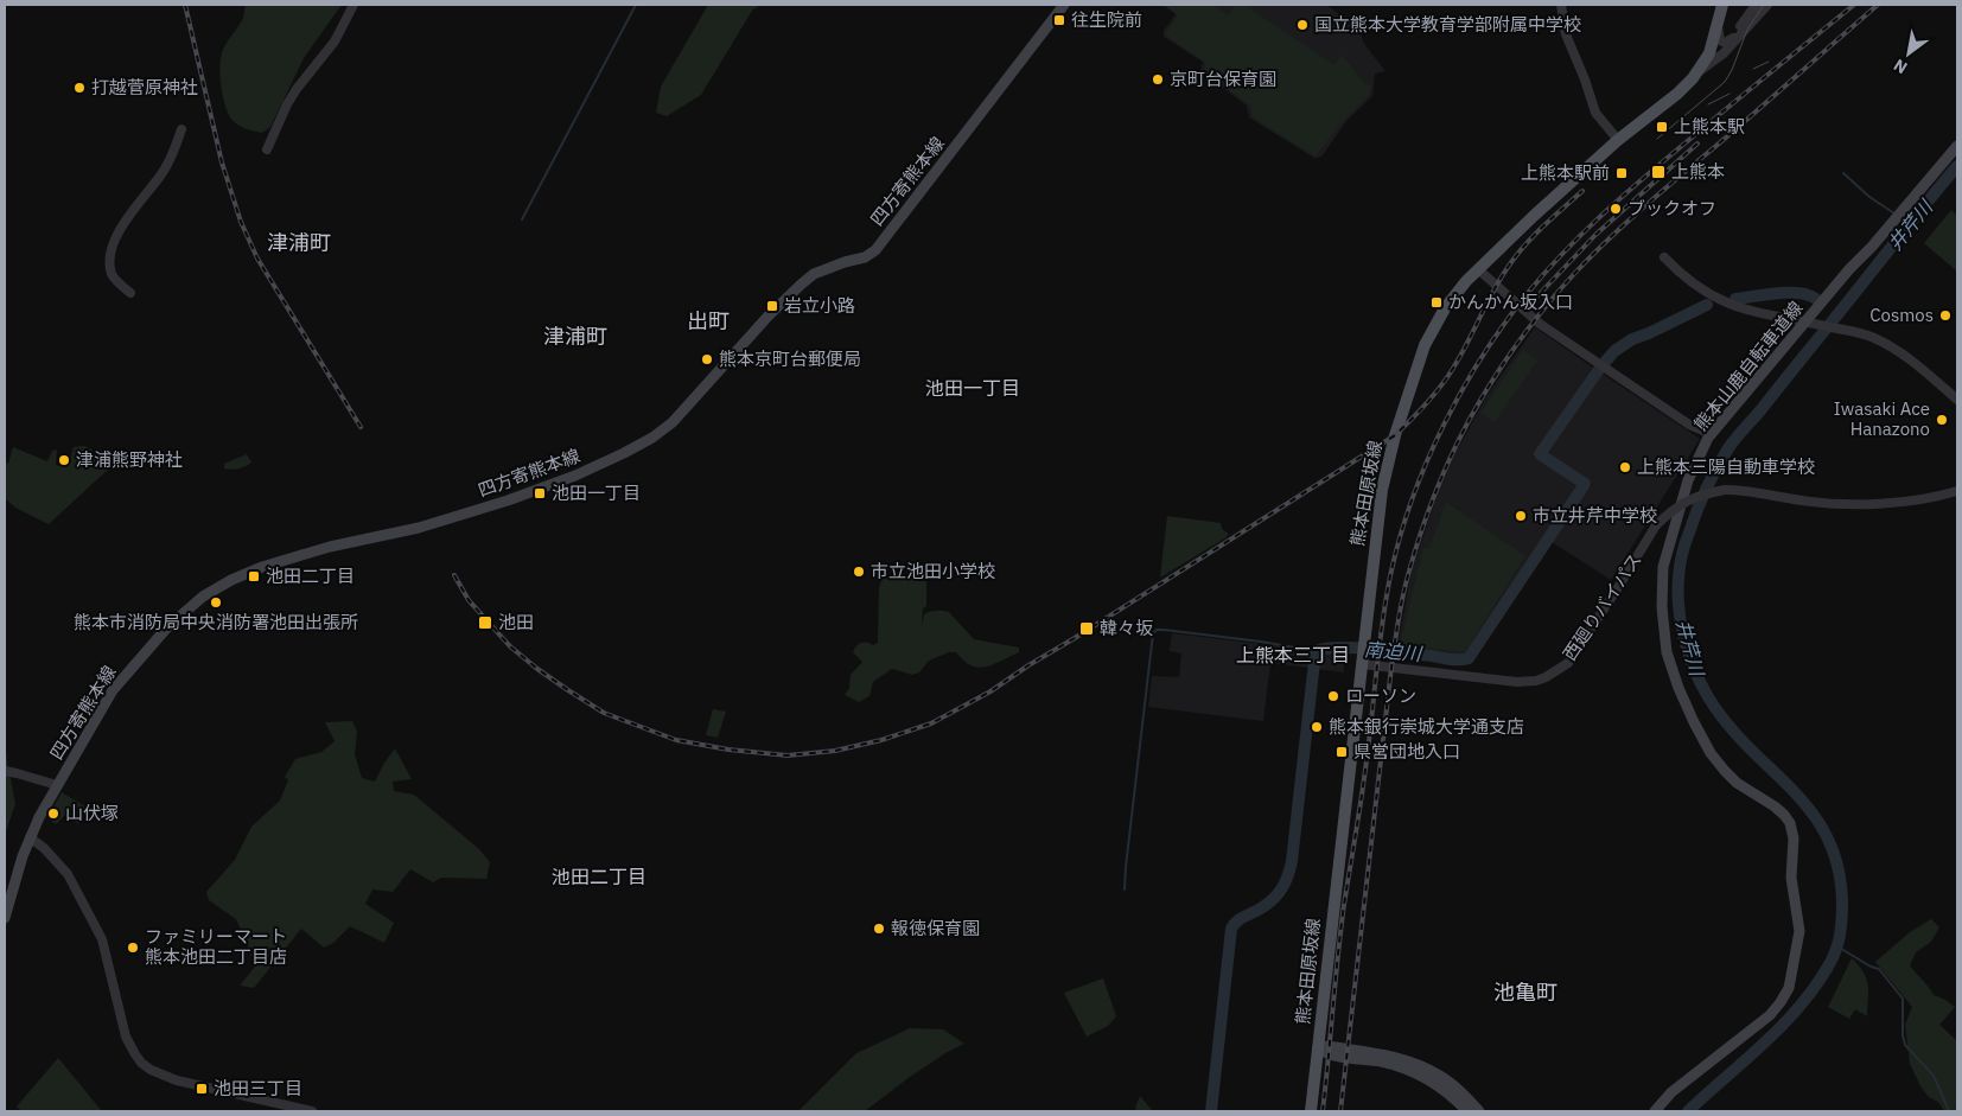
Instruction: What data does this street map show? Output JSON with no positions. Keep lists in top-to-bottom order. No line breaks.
{"streets":{"main road":["四方寄熊本線","熊本山鹿自転車道線","熊本田原坂線"],"street":["西廻りバイパス"]},"crossings":[["熊本田原坂線","西廻りバイパス"]],"districts":["津浦町","出町","津浦町","池田一丁目","上熊本三丁目","池田二丁目","池亀町"],"water":["井芹川","南迫川"],"places":{"transit":["往生院前","上熊本駅","上熊本","上熊本駅前","かんかん坂入口","岩立小路","池田一丁目","池田二丁目","池田","韓々坂","県営団地入口","池田三丁目"],"other":["国立熊本大学教育学部附属中学校","京町台保育園","打越菅原神社","ブックオフ","Cosmos","熊本京町台郵便局","Iwasaki Ace Hanazono","津浦熊野神社","上熊本三陽自動車学校","市立井芹中学校","市立池田小学校","熊本市消防局中央消防署池田出張所","ローソン","熊本銀行崇城大学通支店","山伏塚","報徳保育園","ファミリーマート 熊本池田二丁目店"]},"north":"bottom left"}
